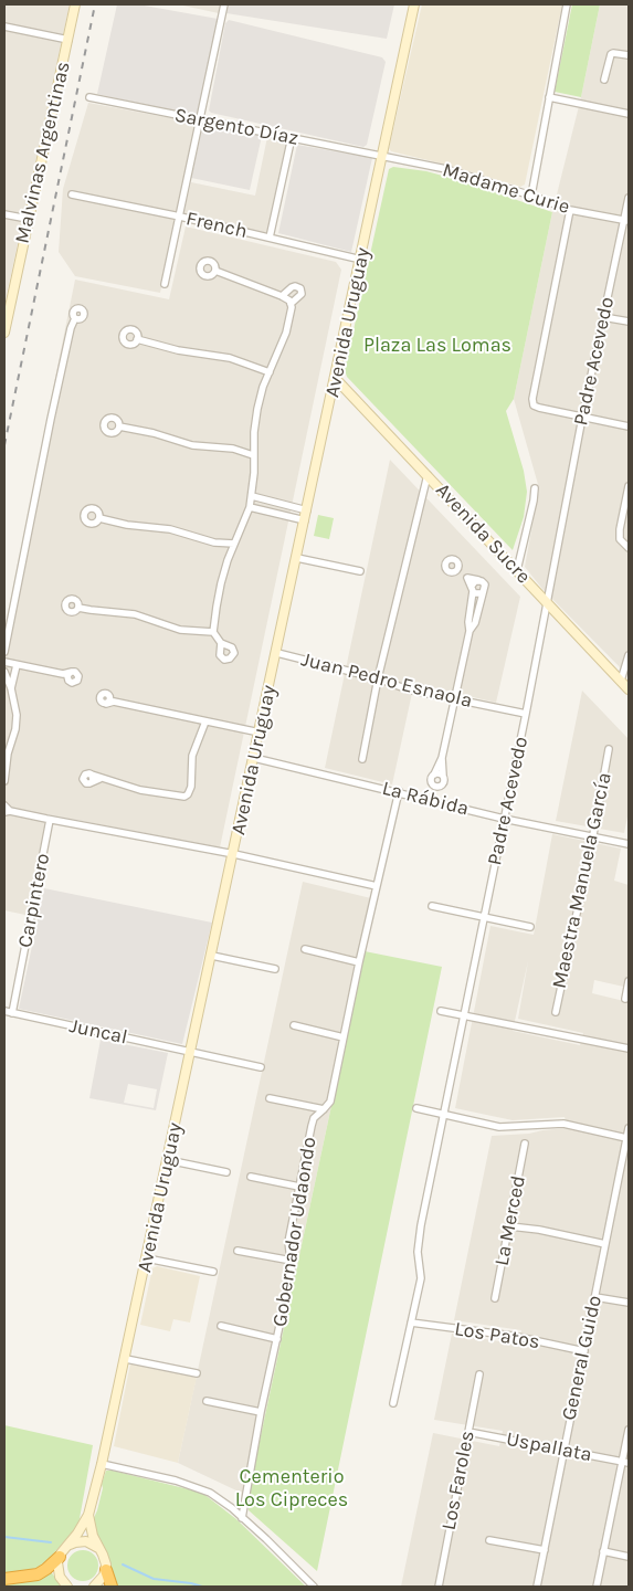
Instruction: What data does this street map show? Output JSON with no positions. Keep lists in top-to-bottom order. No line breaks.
{"streets":{"main road":["Malvinas Argentinas","Avenida Uruguay","Avenida Sucre"],"street":["Sargento Díaz","Madame Curie","French","Padre Acevedo","Juan Pedro Esnaola","La Rábida","Maestra Manuela García","Carpintero","Juncal","La Merced","Gobernador Udaondo","Los Patos","General Guido","Uspallata","Los Faroles"]},"crossings":[["Sargento Díaz","Madame Curie"],["Sargento Díaz","Avenida Uruguay"],["Madame Curie","Avenida Uruguay"],["Madame Curie","Padre Acevedo"],["French","Avenida Uruguay"],["Avenida Uruguay","Avenida Sucre"],["Avenida Uruguay","Juan Pedro Esnaola"],["Avenida Uruguay","La Rábida"],["Avenida Uruguay","Juncal"],["Padre Acevedo","Avenida Sucre"],["Padre Acevedo","Juan Pedro Esnaola"],["Padre Acevedo","La Rábida"],["Padre Acevedo","Los Patos"],["La Rábida","Maestra Manuela García"],["La Rábida","Gobernador Udaondo"],["Carpintero","Juncal"],["Los Patos","General Guido"],["General Guido","Uspallata"],["Uspallata","Los Faroles"]],"parks":["Plaza Las Lomas","Cementerio Los Cipreces"]}
